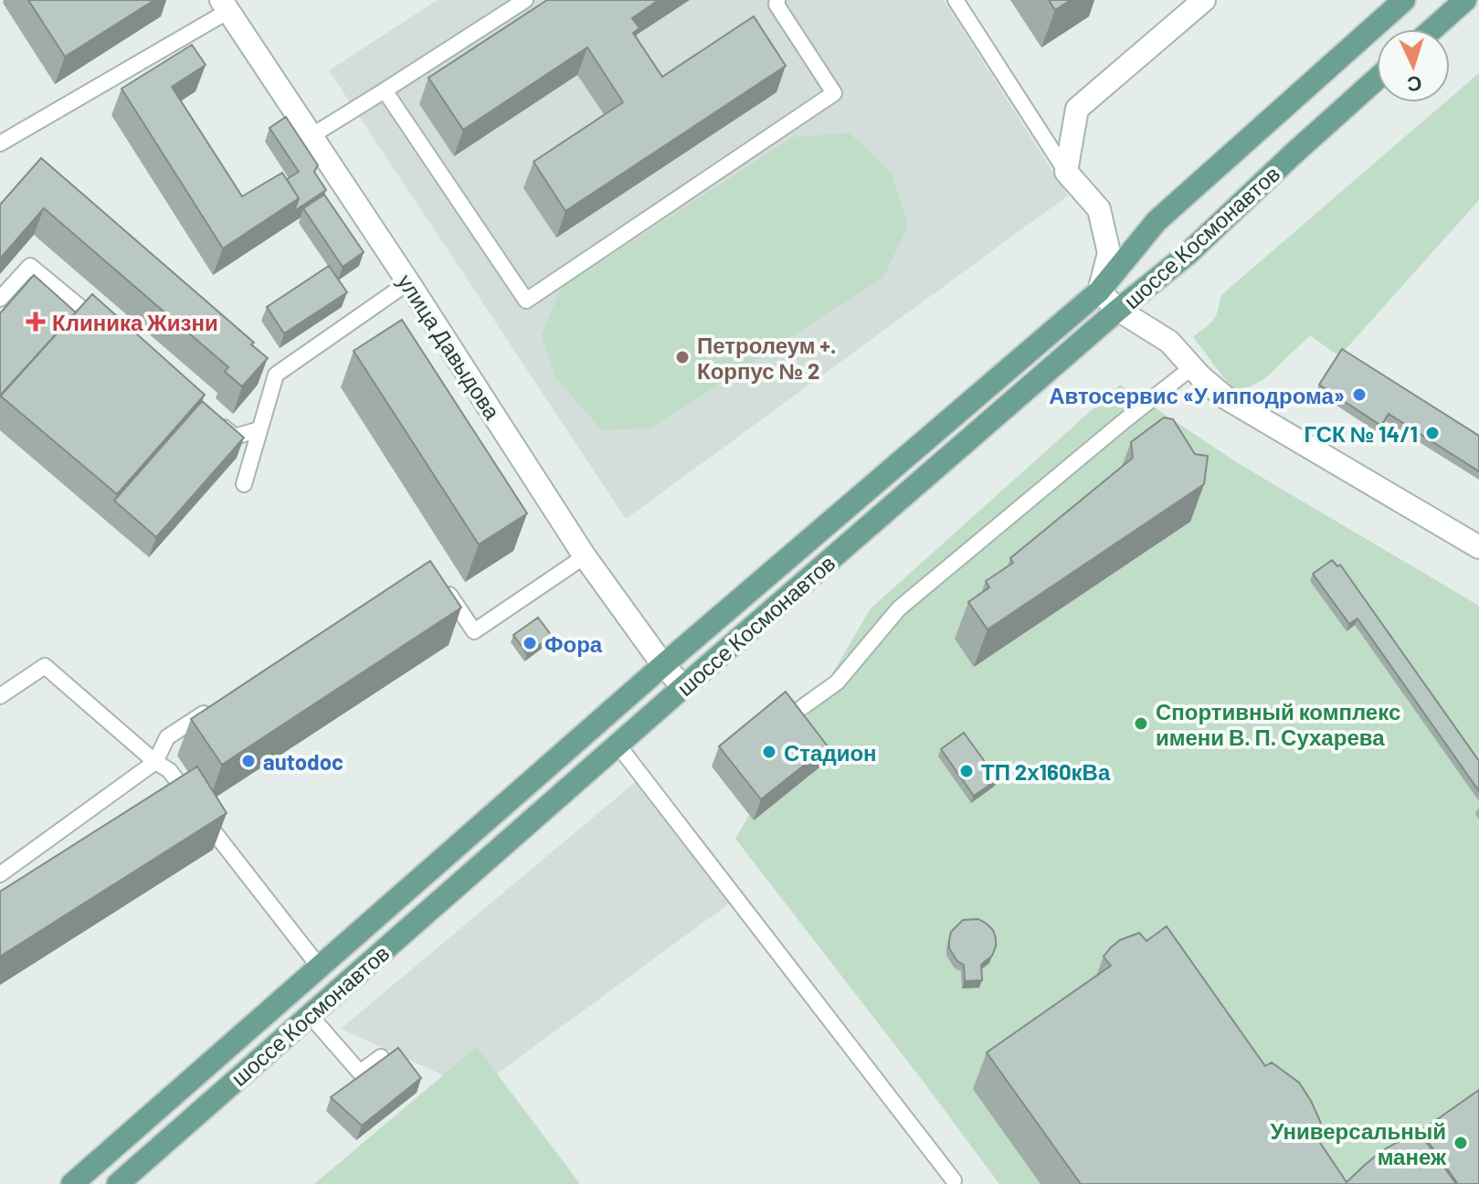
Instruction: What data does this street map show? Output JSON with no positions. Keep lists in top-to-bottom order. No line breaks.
{"streets":{"main road":["шоссе Космонавтов"],"street":["улица Давыдова"]},"crossings":[["шоссе Космонавтов","улица Давыдова"]],"places":{"health":["Клиника Жизни"],"other":["Петролеум +. Корпус № 2","Автосервис «У ипподрома»","ГСК № 14/1","Фора","Спортивный комплекс имени В. П. Сухарева","Стадион","autodoc","ТП 2х160кВа","Универсальный манеж"]},"north":"bottom"}
